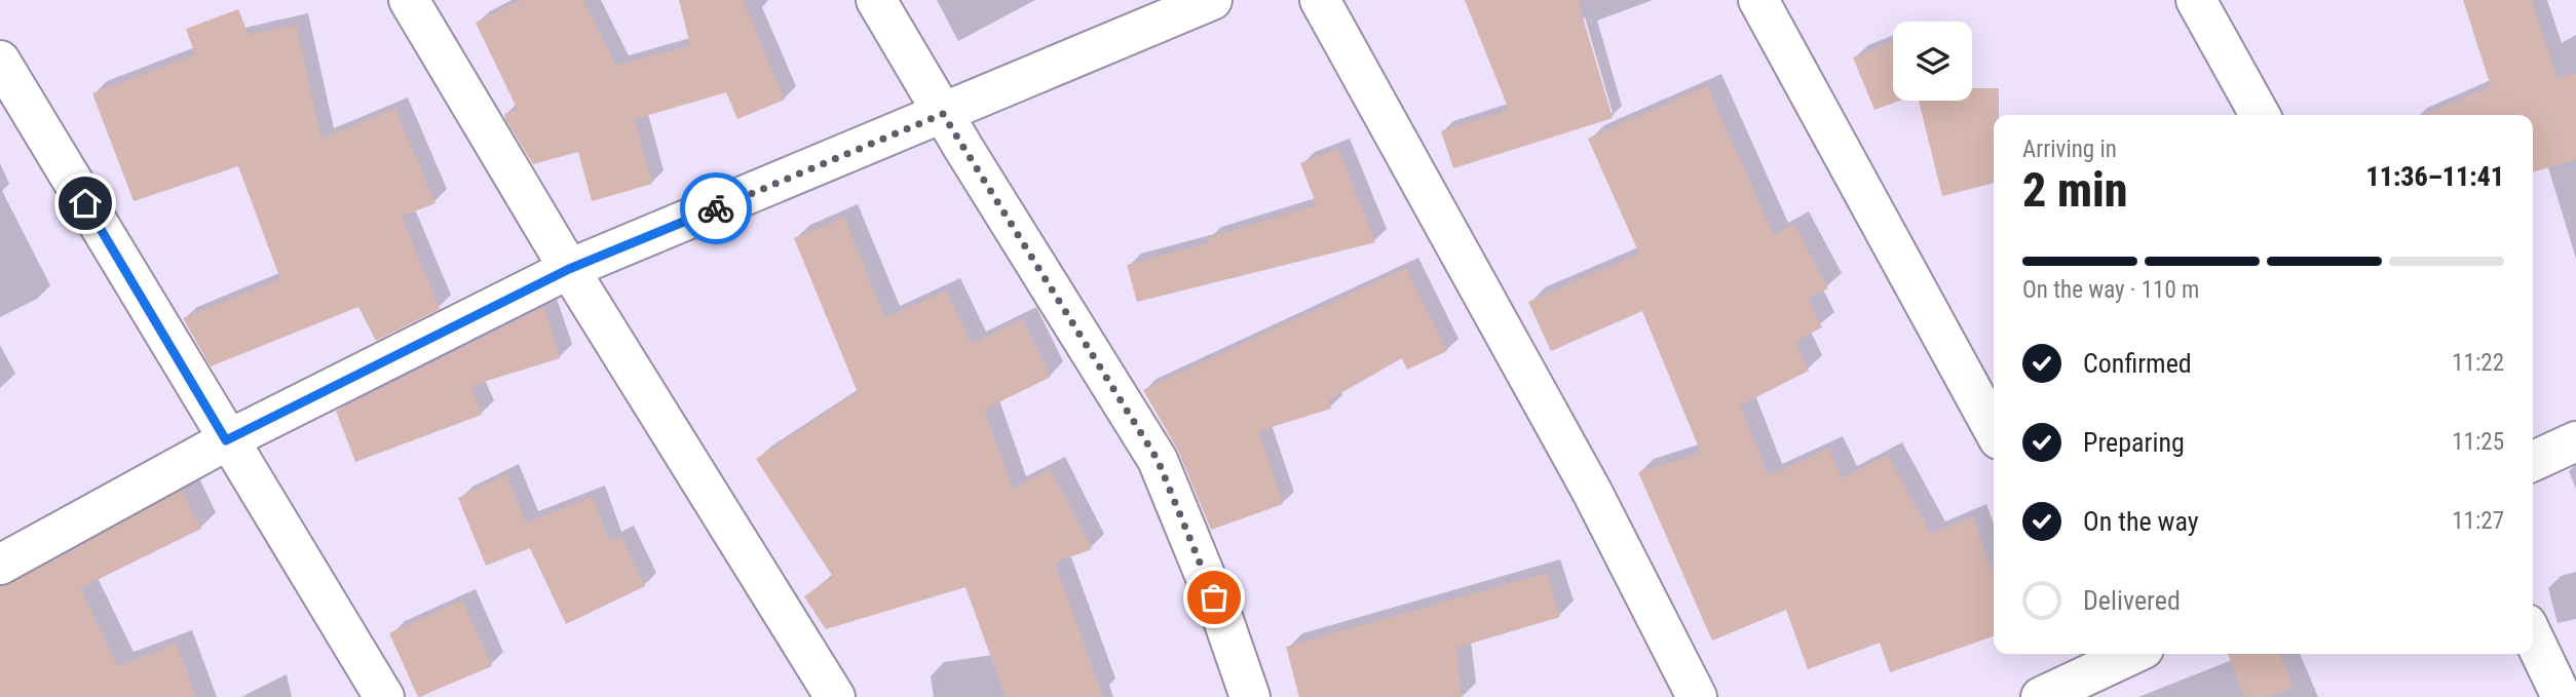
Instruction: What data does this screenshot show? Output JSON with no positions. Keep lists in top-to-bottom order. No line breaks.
{"page":{"heading":["2 min","Arriving in","11:36–11:41"],"bar":"On the way · 110 m","list":[["Confirmed","11:22"],["Preparing","11:25"],["On the way","11:27"],"Delivered"]}}
